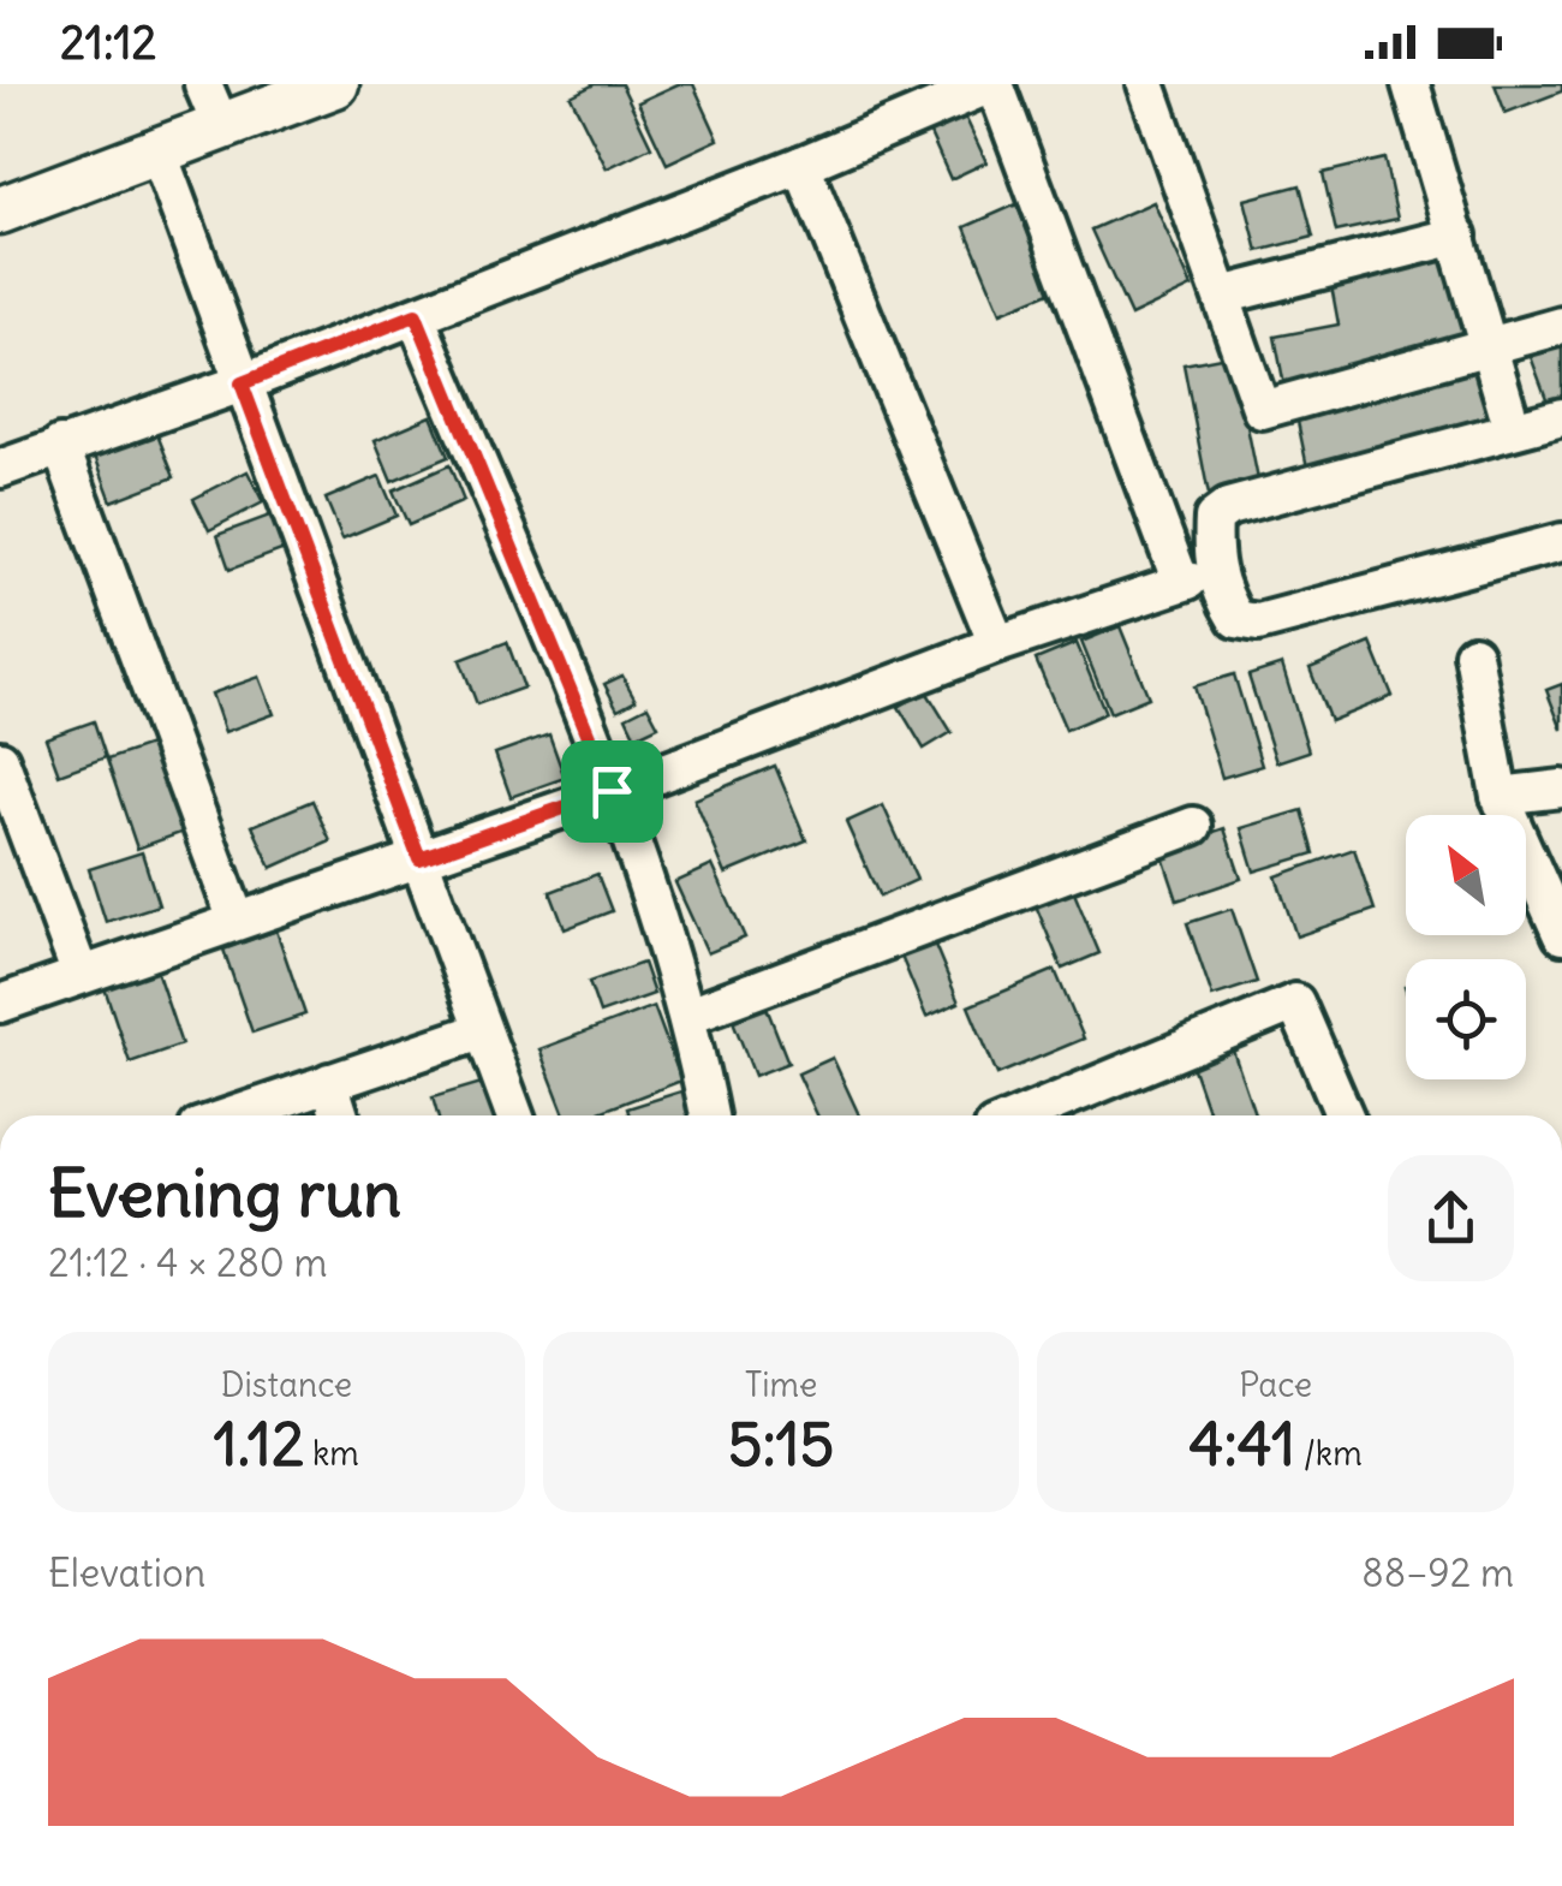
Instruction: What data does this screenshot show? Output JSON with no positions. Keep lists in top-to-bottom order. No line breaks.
{"north":"top left","page":{"status":"21:12","heading":["Evening run","21:12 · 4 × 280 m"],"stats":[["Distance","1.12 km"],["Time","5:15"],["Pace","4:41 /km"]],"chart":["Elevation","88–92 m"]}}
